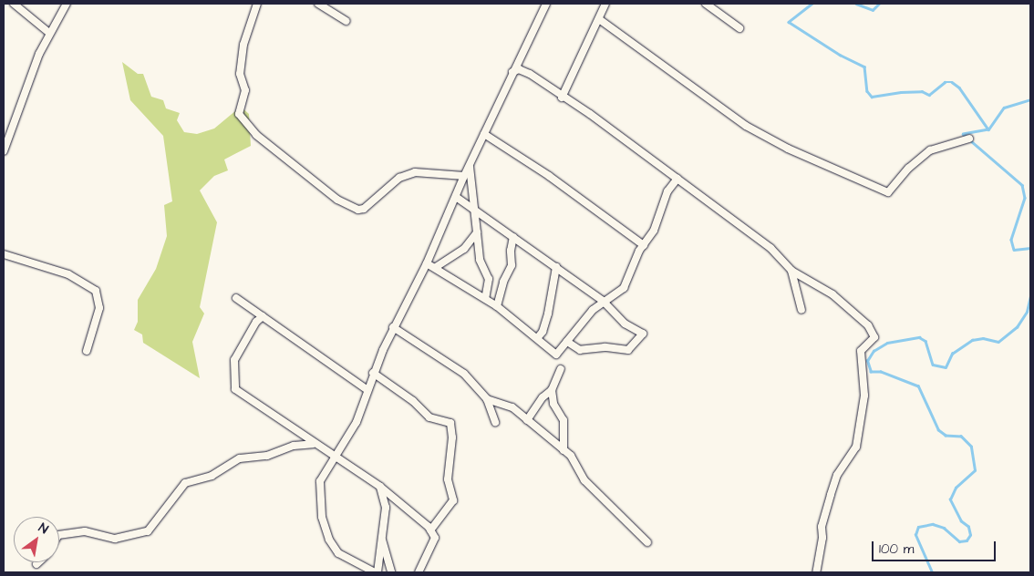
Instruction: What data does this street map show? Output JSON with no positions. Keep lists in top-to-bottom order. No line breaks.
{"scale_bar":"100 m","north":"top right"}
